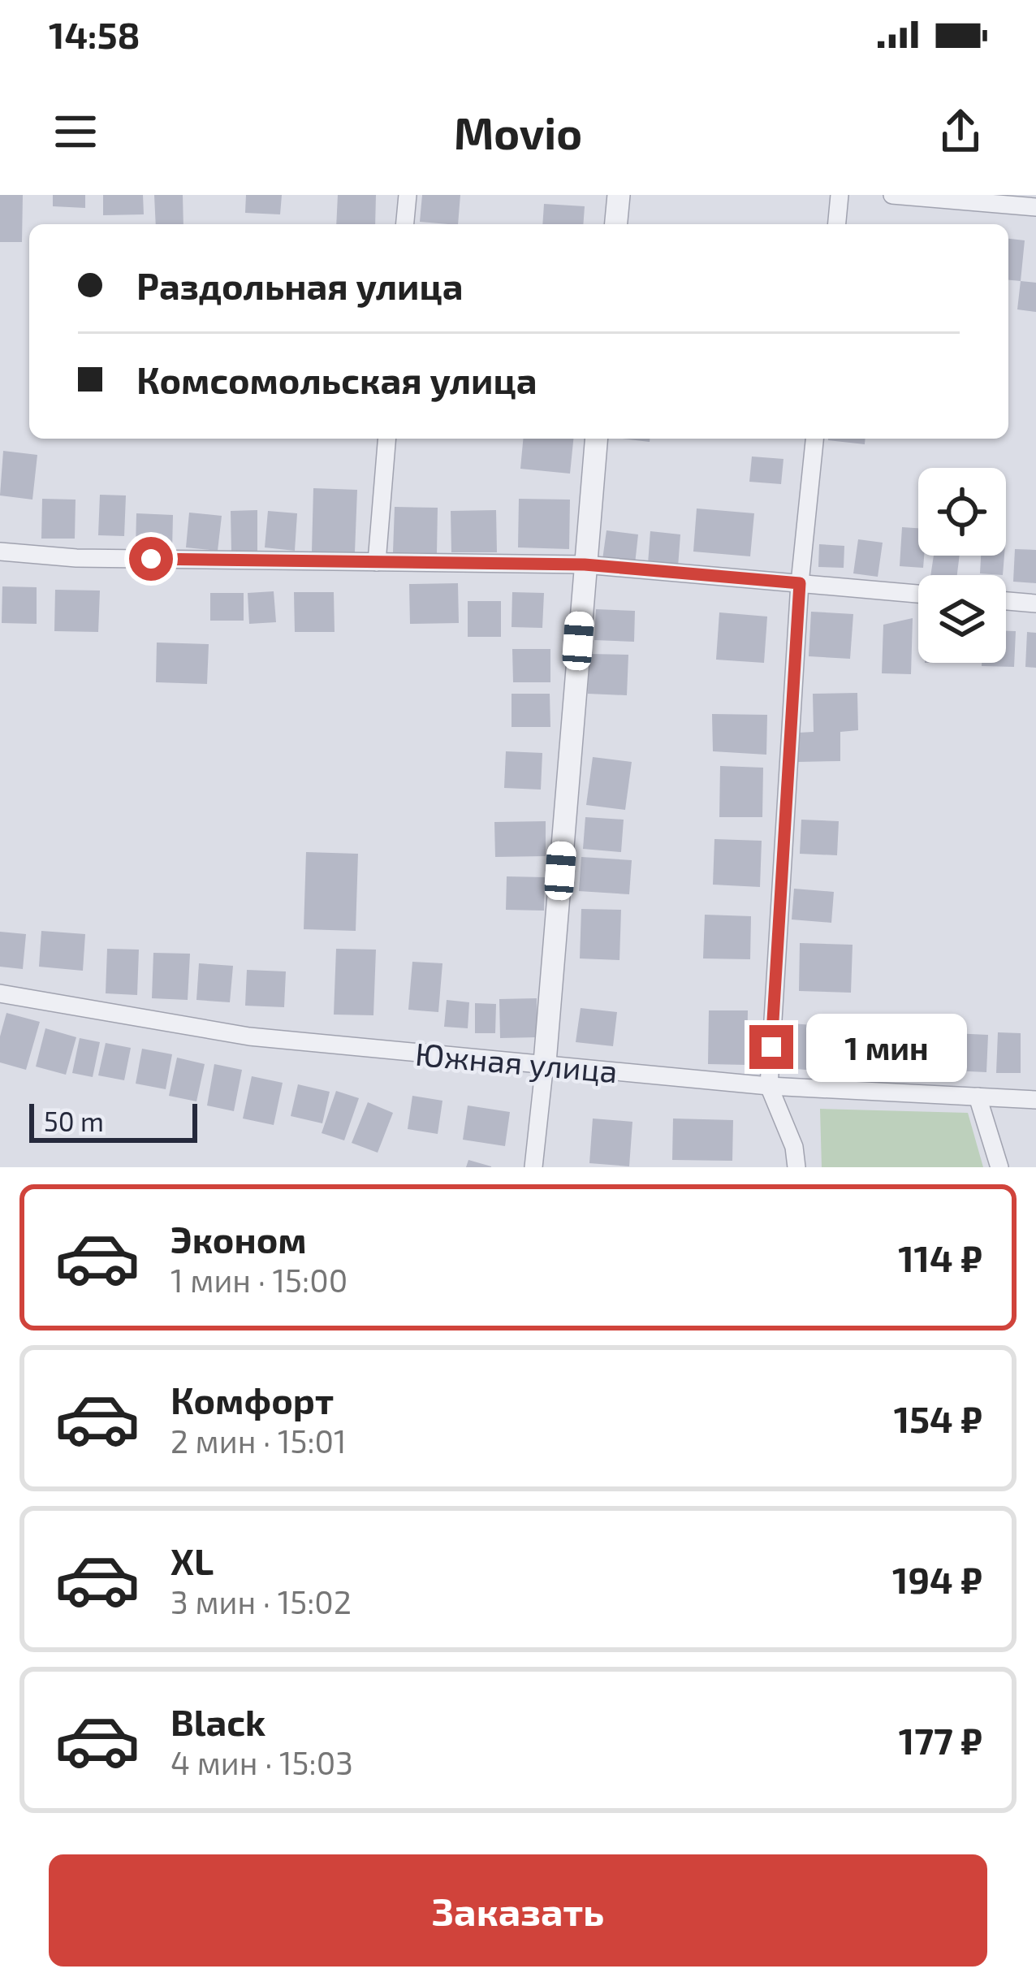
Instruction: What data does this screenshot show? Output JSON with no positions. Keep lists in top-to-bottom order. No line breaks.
{"streets":{"street":["Южная улица"]},"scale_bar":"50 m","page":{"status":"14:58","header":"Movio","banner":["Раздольная улица","Комсомольская улица"],"bubble":"1 мин","scale":"50 m","list":[{"name":"Эконом","note":"1 мин · 15:00","value":"114 ₽"},{"name":"Комфорт","note":"2 мин · 15:01","value":"154 ₽"},{"name":"XL","note":"3 мин · 15:02","value":"194 ₽"},{"name":"Black","note":"4 мин · 15:03","value":"177 ₽"}],"buttons":"Заказать"}}
